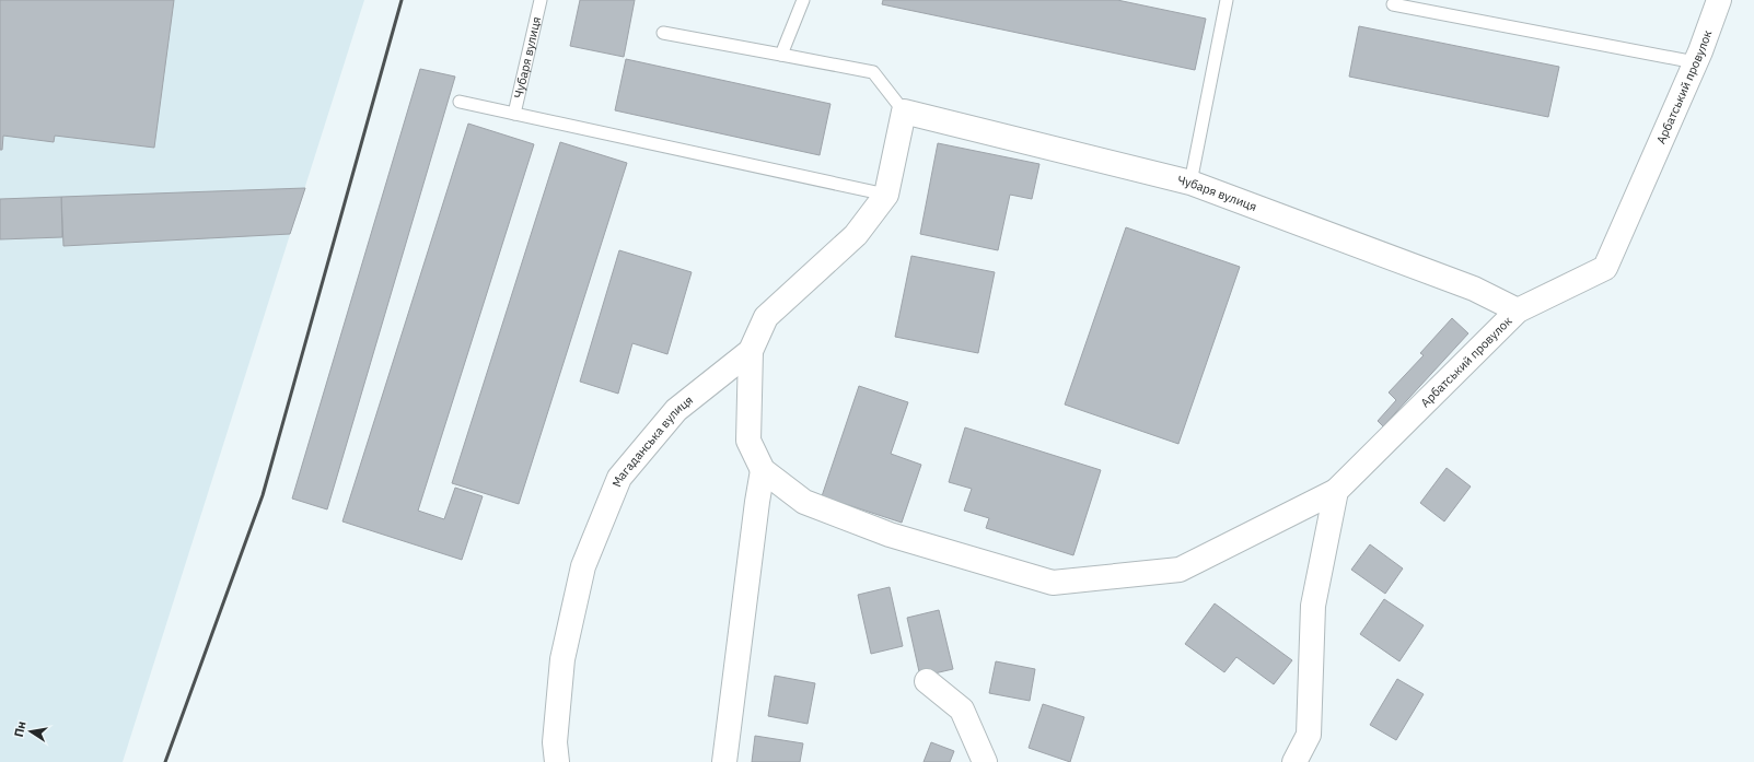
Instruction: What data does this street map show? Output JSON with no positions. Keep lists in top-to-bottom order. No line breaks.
{"streets":{"street":["Чубаря вулиця","Арбатський провулок","Магаданська вулиця"]},"crossings":[["Чубаря вулиця","Арбатський провулок"]],"north":"left"}
